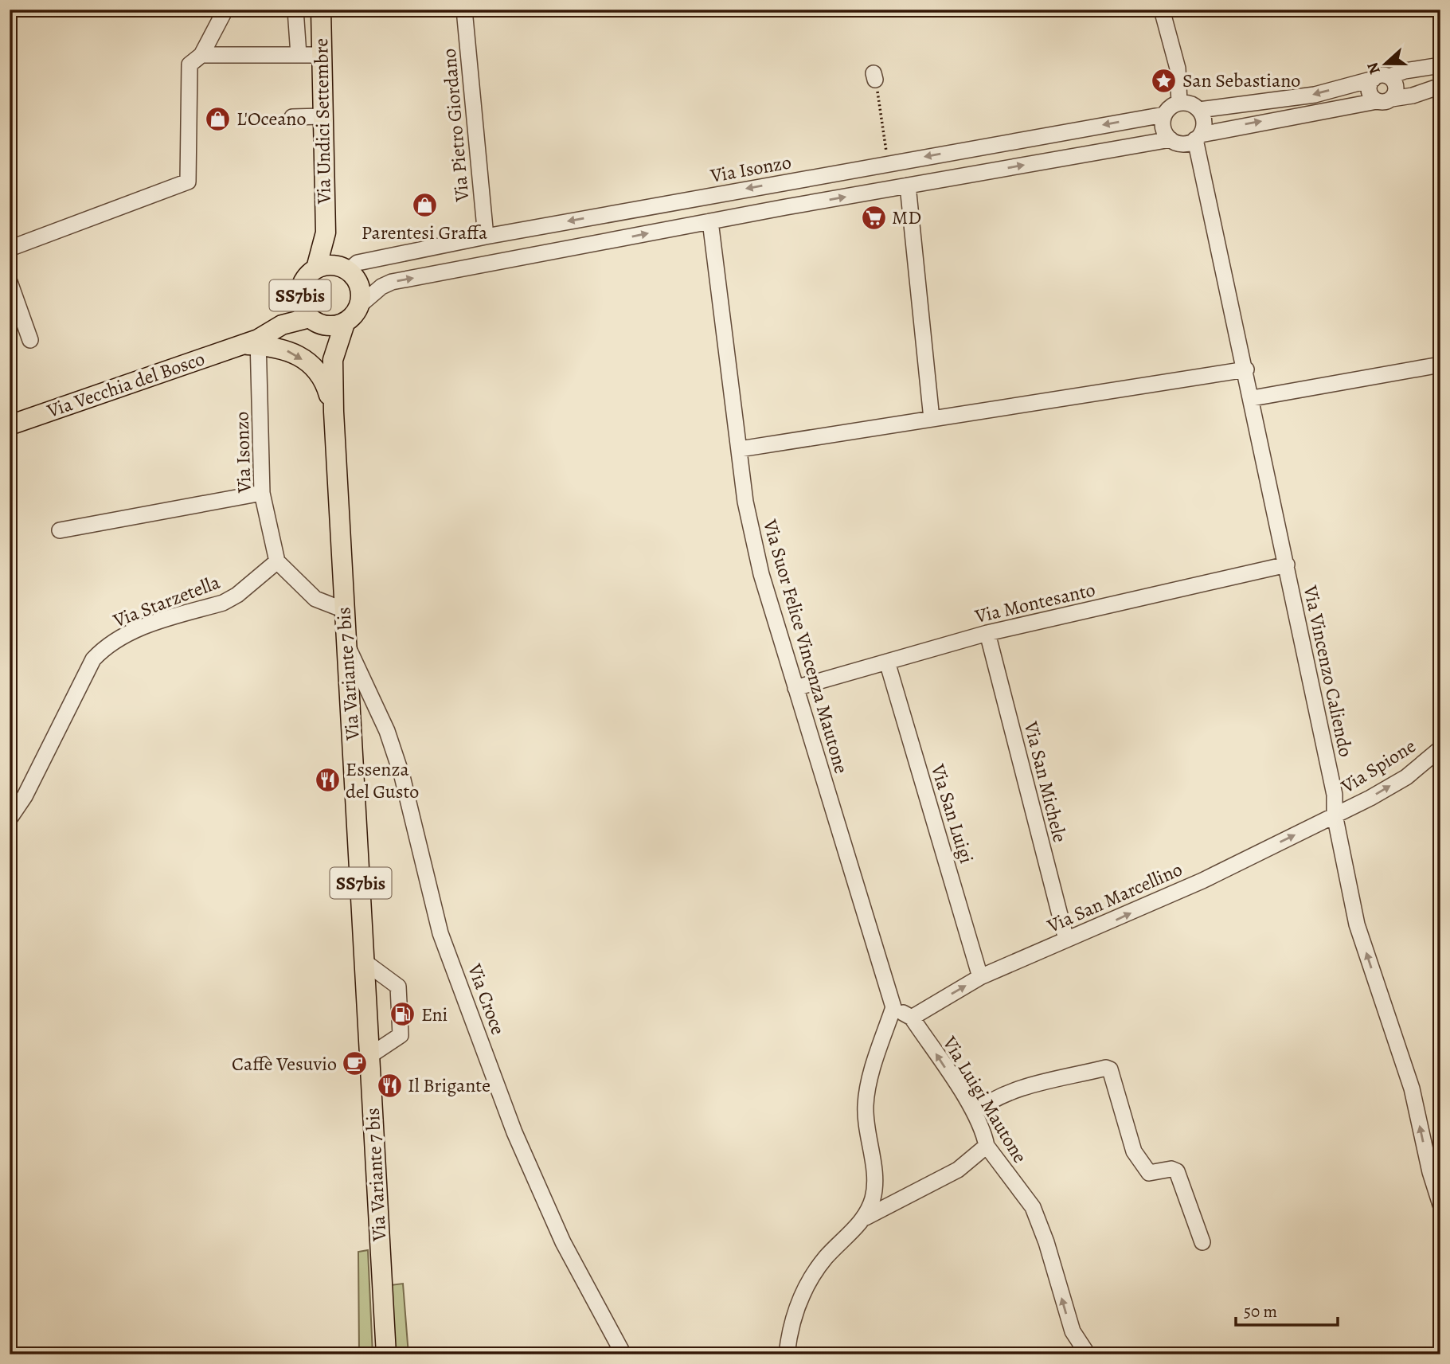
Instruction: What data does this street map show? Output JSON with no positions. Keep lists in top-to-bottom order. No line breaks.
{"streets":{"main road":["Via Undici Settembre","SS7bis","Via Vecchia del Bosco","Via Variante 7 bis"],"street":["Via Pietro Giordano","Via Isonzo","Via Starzetella","Via Montesanto","Via Suor Felice Vincenza Mautone","Via Vincenzo Caliendo","Via Spione","Via San Michele","Via San Luigi","Via San Marcellino","Via Croce","Via Luigi Mautone"]},"crossings":[["Via Undici Settembre","SS7bis"],["Via Pietro Giordano","Via Isonzo"],["Via Isonzo","SS7bis"],["Via Isonzo","Via Vecchia del Bosco"],["Via Isonzo","Via Starzetella"],["Via Isonzo","Via Vincenzo Caliendo"],["Via Isonzo","Via Variante 7 bis"],["SS7bis","Via Vecchia del Bosco"],["SS7bis","Via Variante 7 bis"],["Via Vecchia del Bosco","Via Variante 7 bis"],["Via Montesanto","Via Suor Felice Vincenza Mautone"],["Via Montesanto","Via Vincenzo Caliendo"],["Via Montesanto","Via San Michele"],["Via Montesanto","Via San Luigi"],["Via Vincenzo Caliendo","Via Spione"],["Via Vincenzo Caliendo","Via San Marcellino"],["Via Variante 7 bis","Via Croce"],["Via Spione","Via San Marcellino"],["Via San Michele","Via San Marcellino"],["Via San Luigi","Via San Marcellino"],["Via San Marcellino","Via Luigi Mautone"]],"one_way":["Via Vincenzo Caliendo","Via Spione","Via San Marcellino","Via Luigi Mautone"],"places":{"place":["San Sebastiano"],"shop":["L'Oceano","Parentesi Graffa"],"supermarket":["MD"],"restaurant":["Essenza del Gusto","Il Brigante"],"fuel station":["Eni"],"cafe":["Caffè Vesuvio"]},"scale_bar":"50 m","north":"left"}
